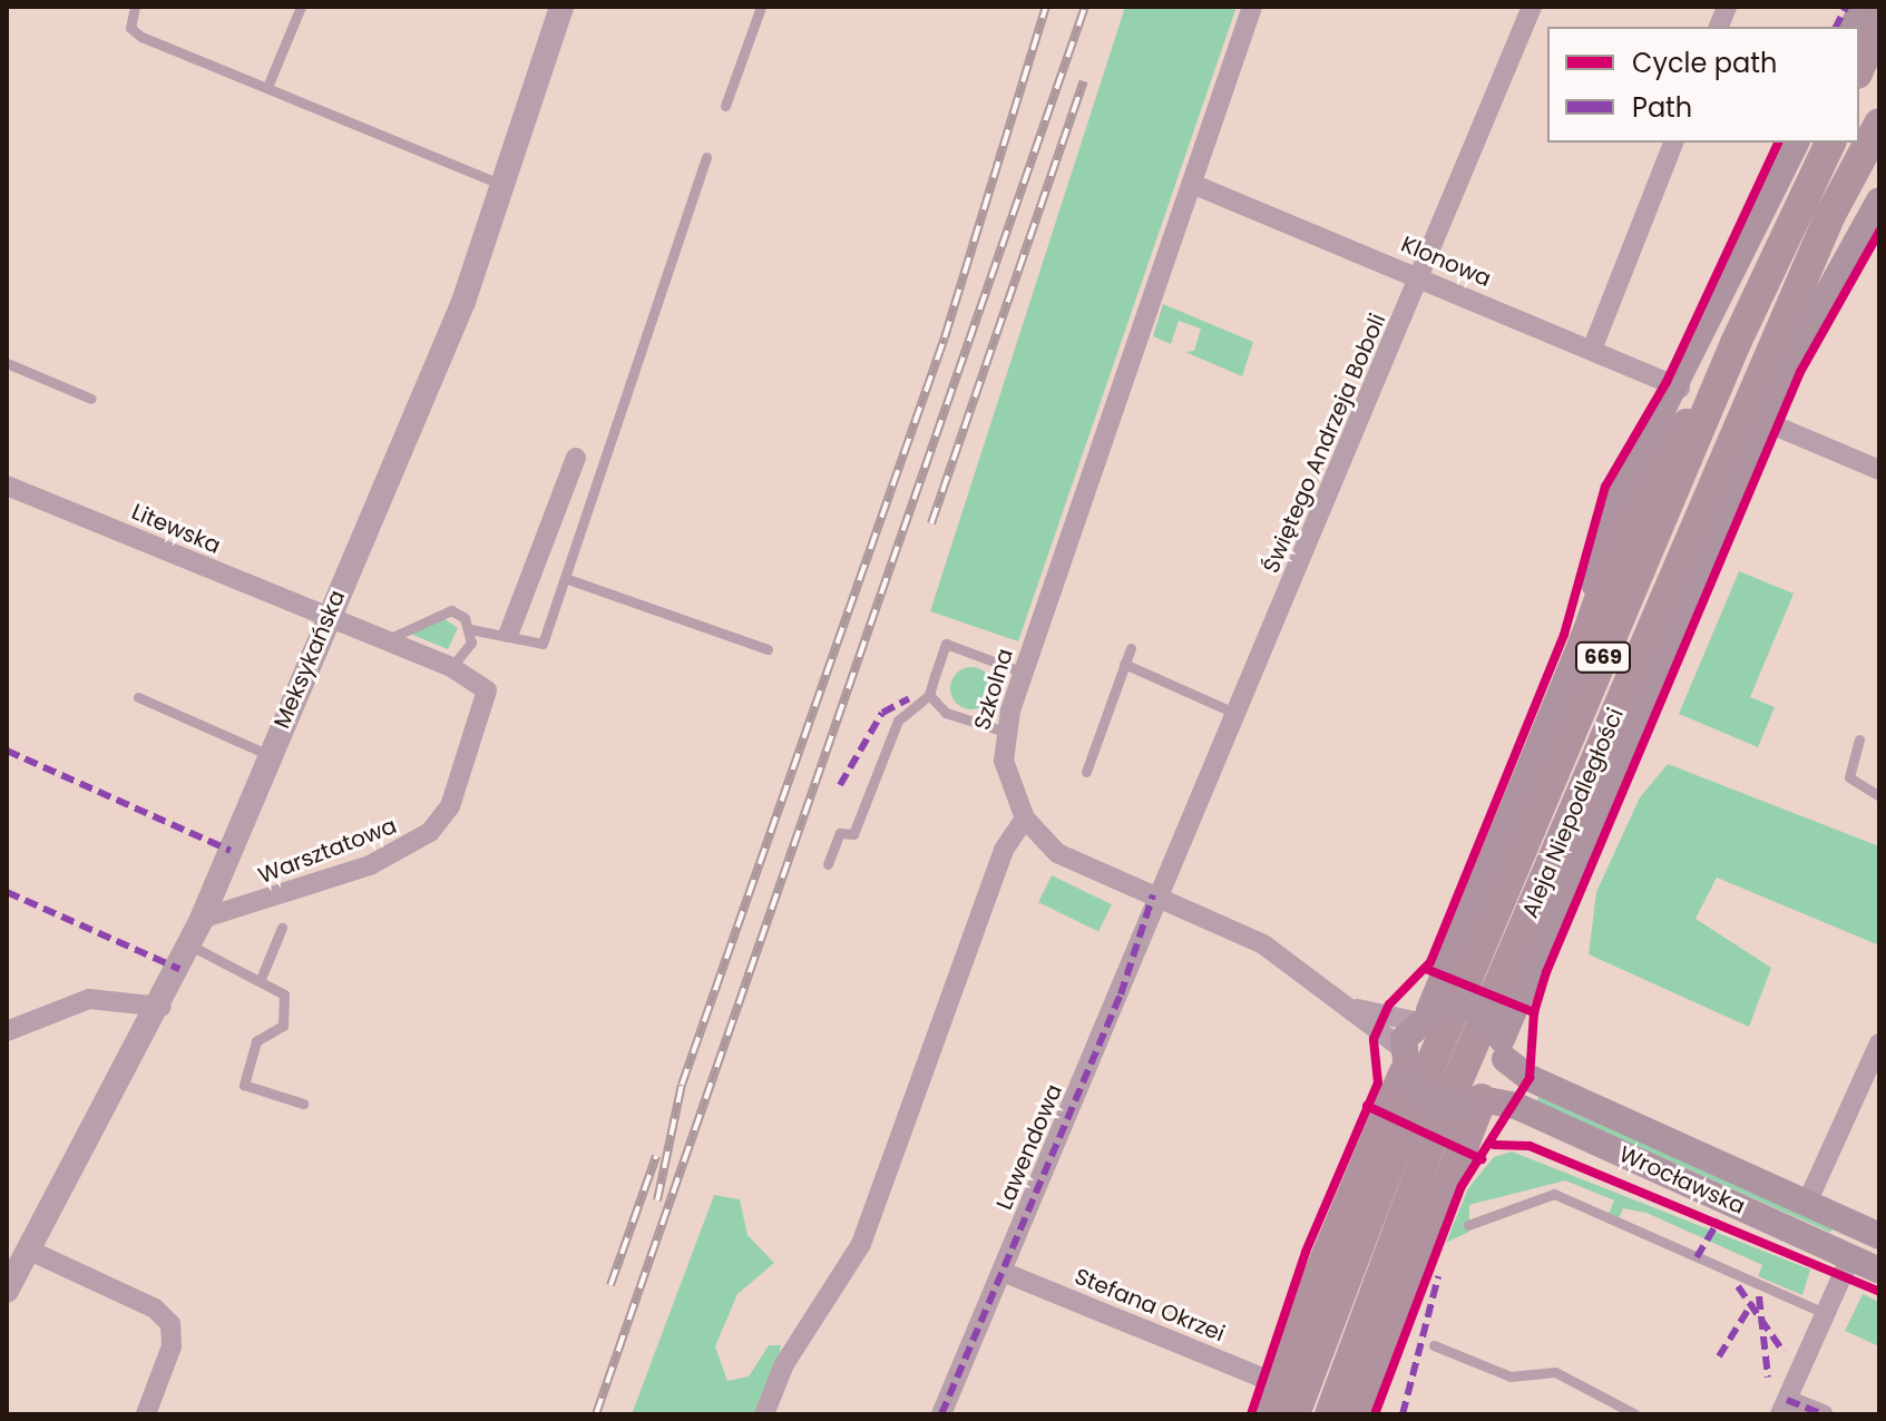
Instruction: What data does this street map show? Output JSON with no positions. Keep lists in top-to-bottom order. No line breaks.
{"streets":{"main road":["669","Aleja Niepodległości","Wrocławska"],"street":["Klonowa","Świętego Andrzeja Boboli","Litewska","Meksykańska","Szkolna","Warsztatowa","Lawendowa","Stefana Okrzei"]},"crossings":[["Klonowa","Świętego Andrzeja Boboli"],["Klonowa","Szkolna"],["Świętego Andrzeja Boboli","Lawendowa"],["Litewska","Meksykańska"],["Litewska","Warsztatowa"],["Meksykańska","Warsztatowa"],["Lawendowa","Stefana Okrzei"]],"legend":["Cycle path","Path"]}
